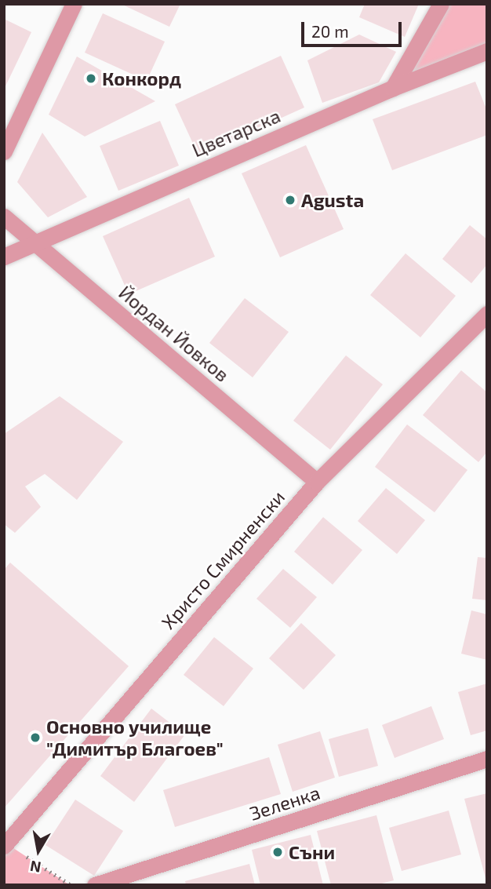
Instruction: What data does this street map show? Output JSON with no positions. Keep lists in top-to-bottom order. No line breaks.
{"streets":{"street":["Цветарска","Йордан Йовков","Христо Смирненски","Зеленка"]},"crossings":[["Цветарска","Йордан Йовков"],["Йордан Йовков","Христо Смирненски"]],"places":["Конкорд","Agusta","Основно училище \"Димитър Благоев\"","Съни"],"scale_bar":"20 m","north":"bottom"}
